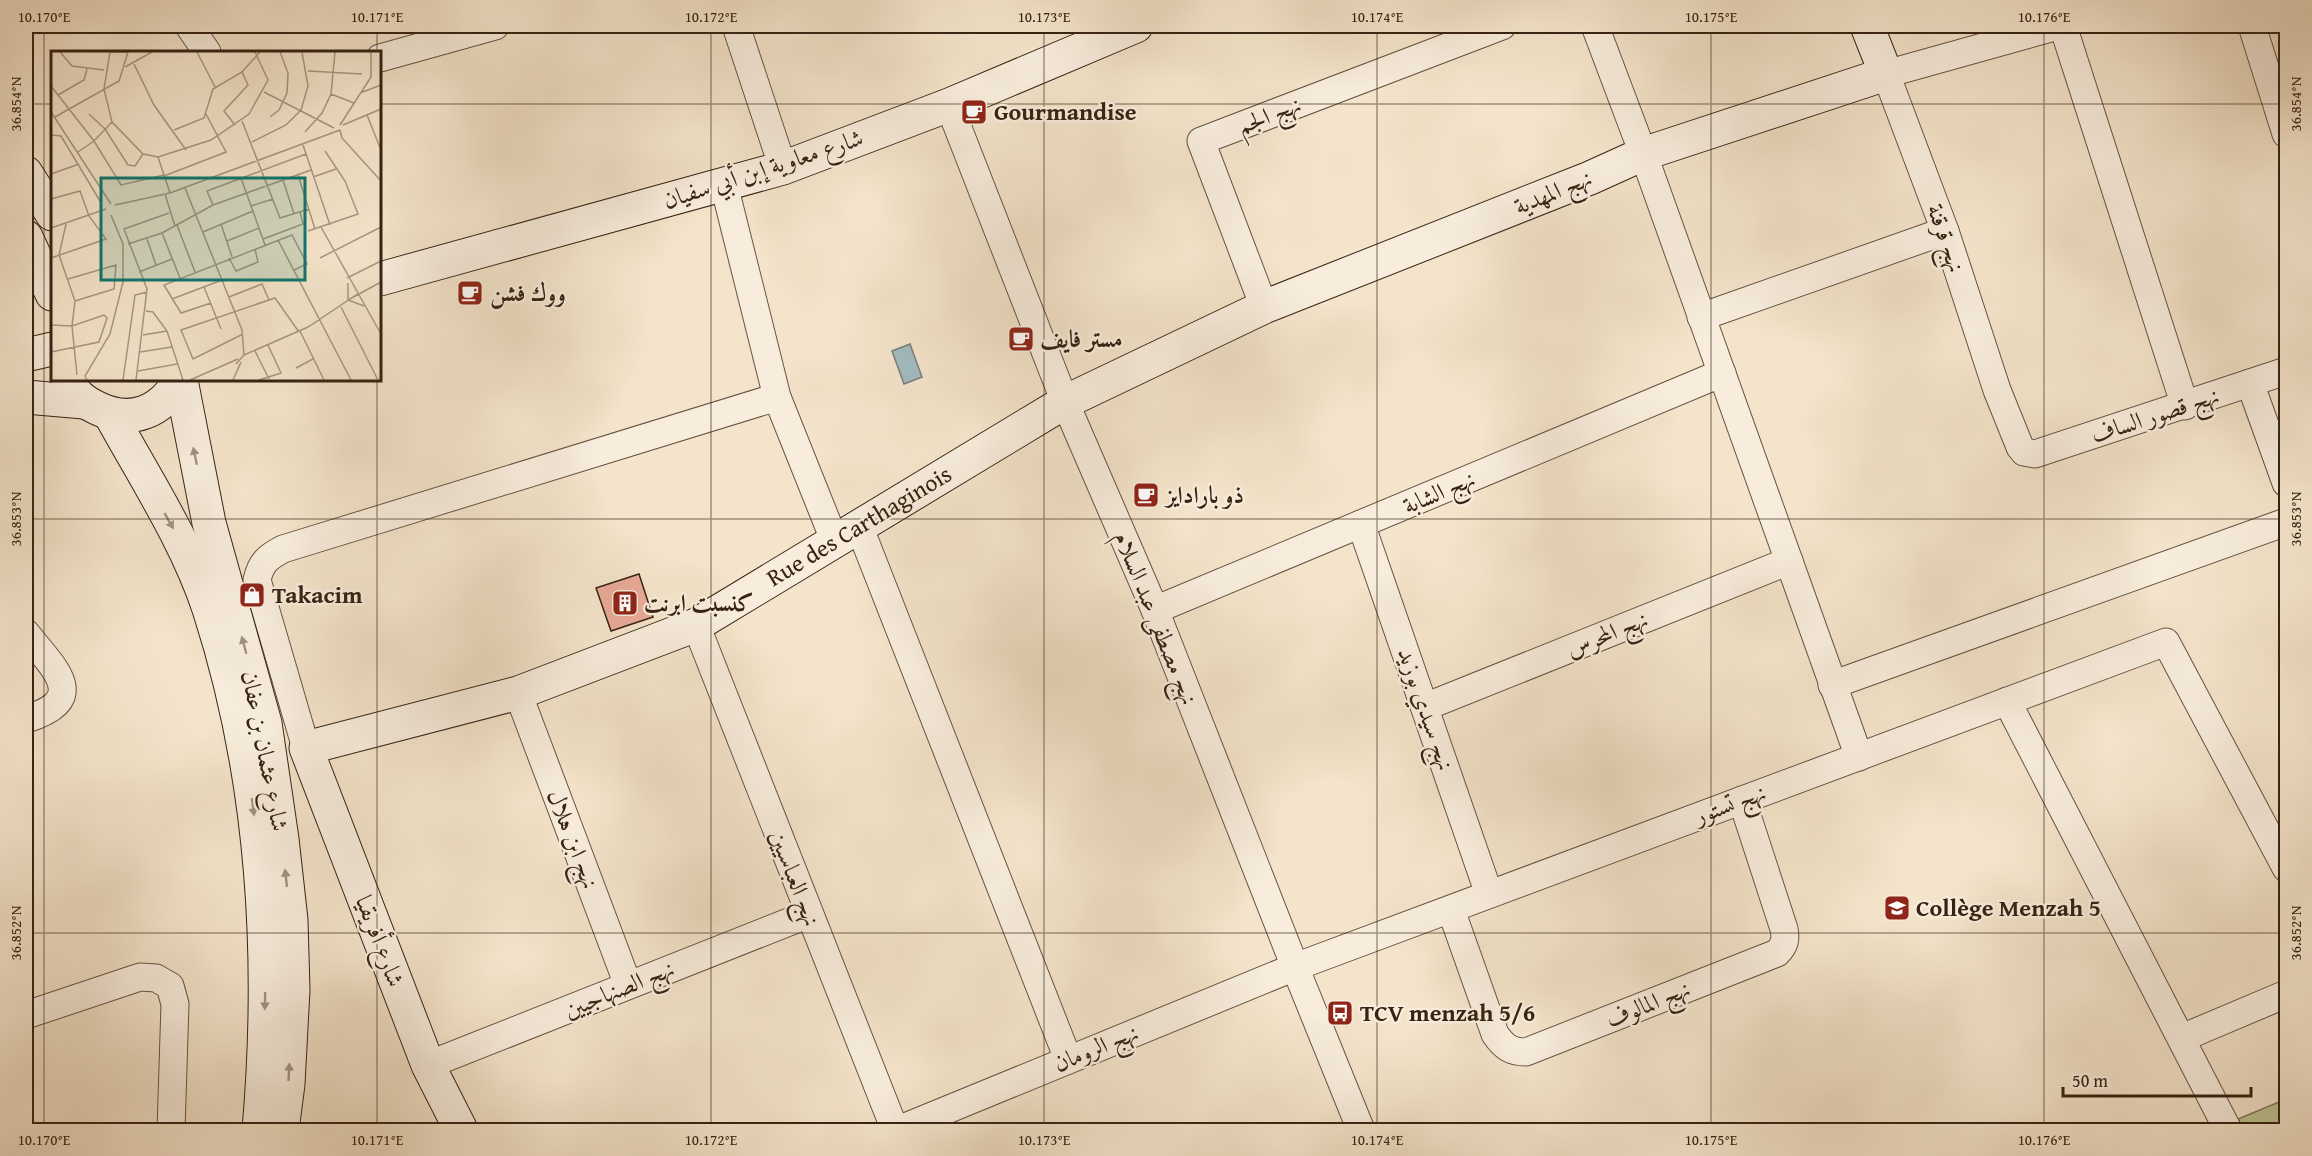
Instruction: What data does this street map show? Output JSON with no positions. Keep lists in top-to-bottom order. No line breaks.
{"streets":{"main road":["شارع معاوية إبن أبي سفيان","نهج المهدية","نهج قرقنة","Rue des Carthaginois","شارع عثمان بن عفان","شارع أفريقيا"],"street":["نهج الجم","نهج قصور الساف","نهج الشابة","نهج مصطفى عبد السلام","نهج المحرس","نهج سيدي بوزيد","نهج تستور","نهج ابن هلال","نهج العباسيين","نهج الصنهاجيين","نهج المالوف","نهج الرومان"]},"crossings":[["نهج الجم","نهج المهدية"],["شارع معاوية إبن أبي سفيان","نهج مصطفى عبد السلام"],["نهج المهدية","نهج قرقنة"],["نهج المهدية","Rue des Carthaginois"],["نهج المهدية","نهج مصطفى عبد السلام"],["نهج قرقنة","نهج قصور الساف"],["نهج الشابة","نهج مصطفى عبد السلام"],["نهج الشابة","نهج سيدي بوزيد"],["Rue des Carthaginois","نهج مصطفى عبد السلام"],["Rue des Carthaginois","نهج ابن هلال"],["Rue des Carthaginois","نهج العباسيين"],["Rue des Carthaginois","شارع أفريقيا"],["نهج مصطفى عبد السلام","نهج تستور"],["نهج مصطفى عبد السلام","نهج الرومان"],["نهج المحرس","نهج سيدي بوزيد"],["نهج سيدي بوزيد","نهج تستور"],["نهج تستور","نهج المالوف"],["نهج تستور","نهج الرومان"],["نهج ابن هلال","نهج الصنهاجيين"],["نهج العباسيين","نهج الصنهاجيين"],["نهج العباسيين","نهج الرومان"],["شارع أفريقيا","نهج الصنهاجيين"]],"places":{"cafe":["Gourmandise","ووك فشن","مستر فايف","ذو بارادايز"],"shop":["Takacim"],"building":["كنسبت ابرنت"],"school or university":["Collège Menzah 5"],"bus stop":["TCV menzah 5/6"]},"scale_bar":"50 m","coordinates":["10.170°E","10.171°E","10.172°E","10.173°E","10.174°E","10.175°E","10.176°E","36.854°N","36.853°N","36.852°N"]}
